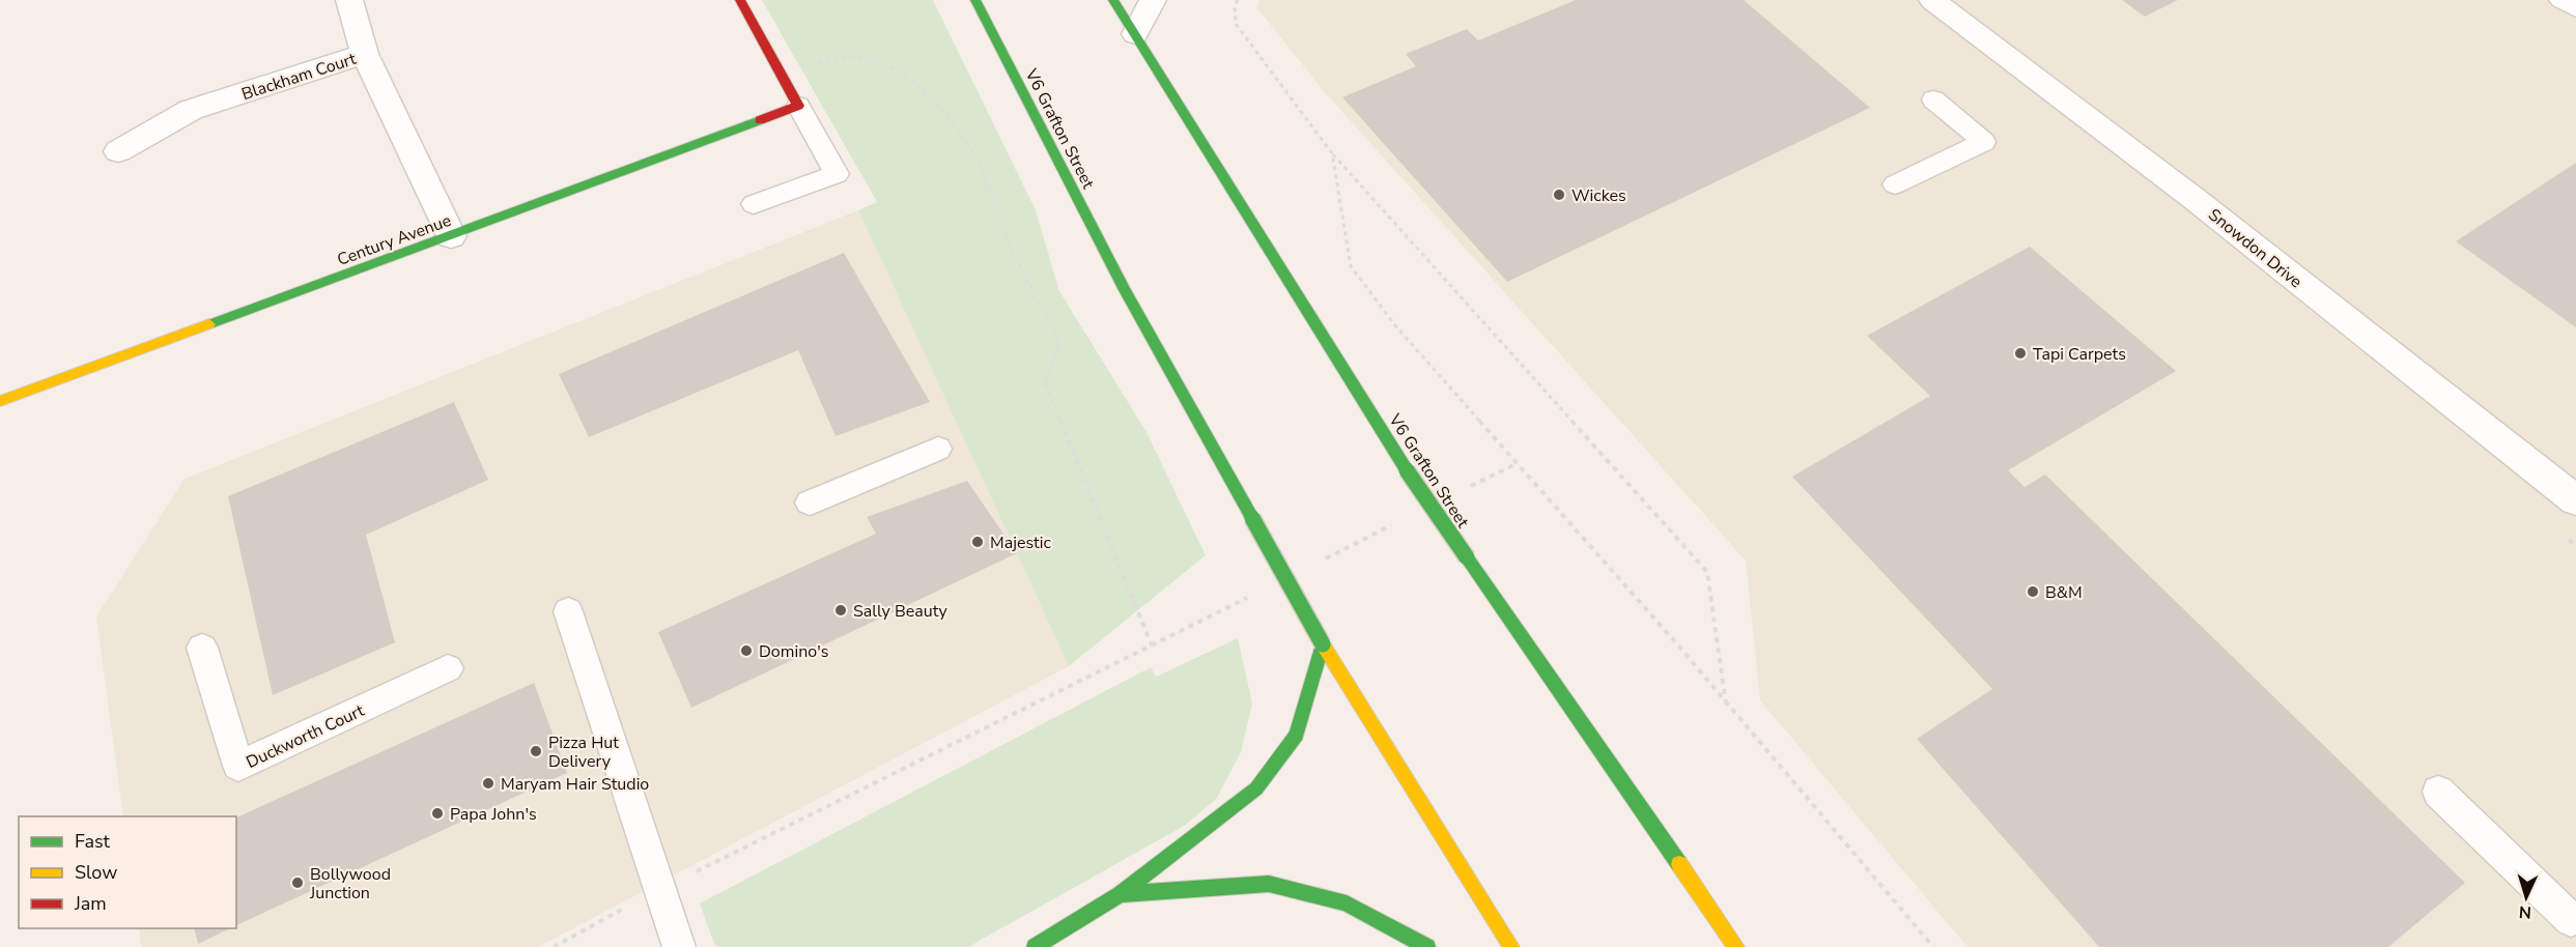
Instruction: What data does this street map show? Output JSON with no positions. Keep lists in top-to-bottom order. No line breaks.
{"streets":{"street":["Blackham Court","V6 Grafton Street","Century Avenue","Snowdon Drive"],"lane":["Duckworth Court"]},"crossings":[["Blackham Court","Century Avenue"]],"places":["Wickes","Tapi Carpets","Majestic","B&M","Sally Beauty","Domino's","Pizza Hut Delivery","Maryam Hair Studio","Papa John's","Bollywood Junction"],"legend":["Fast","Slow","Jam"],"north":"bottom"}
